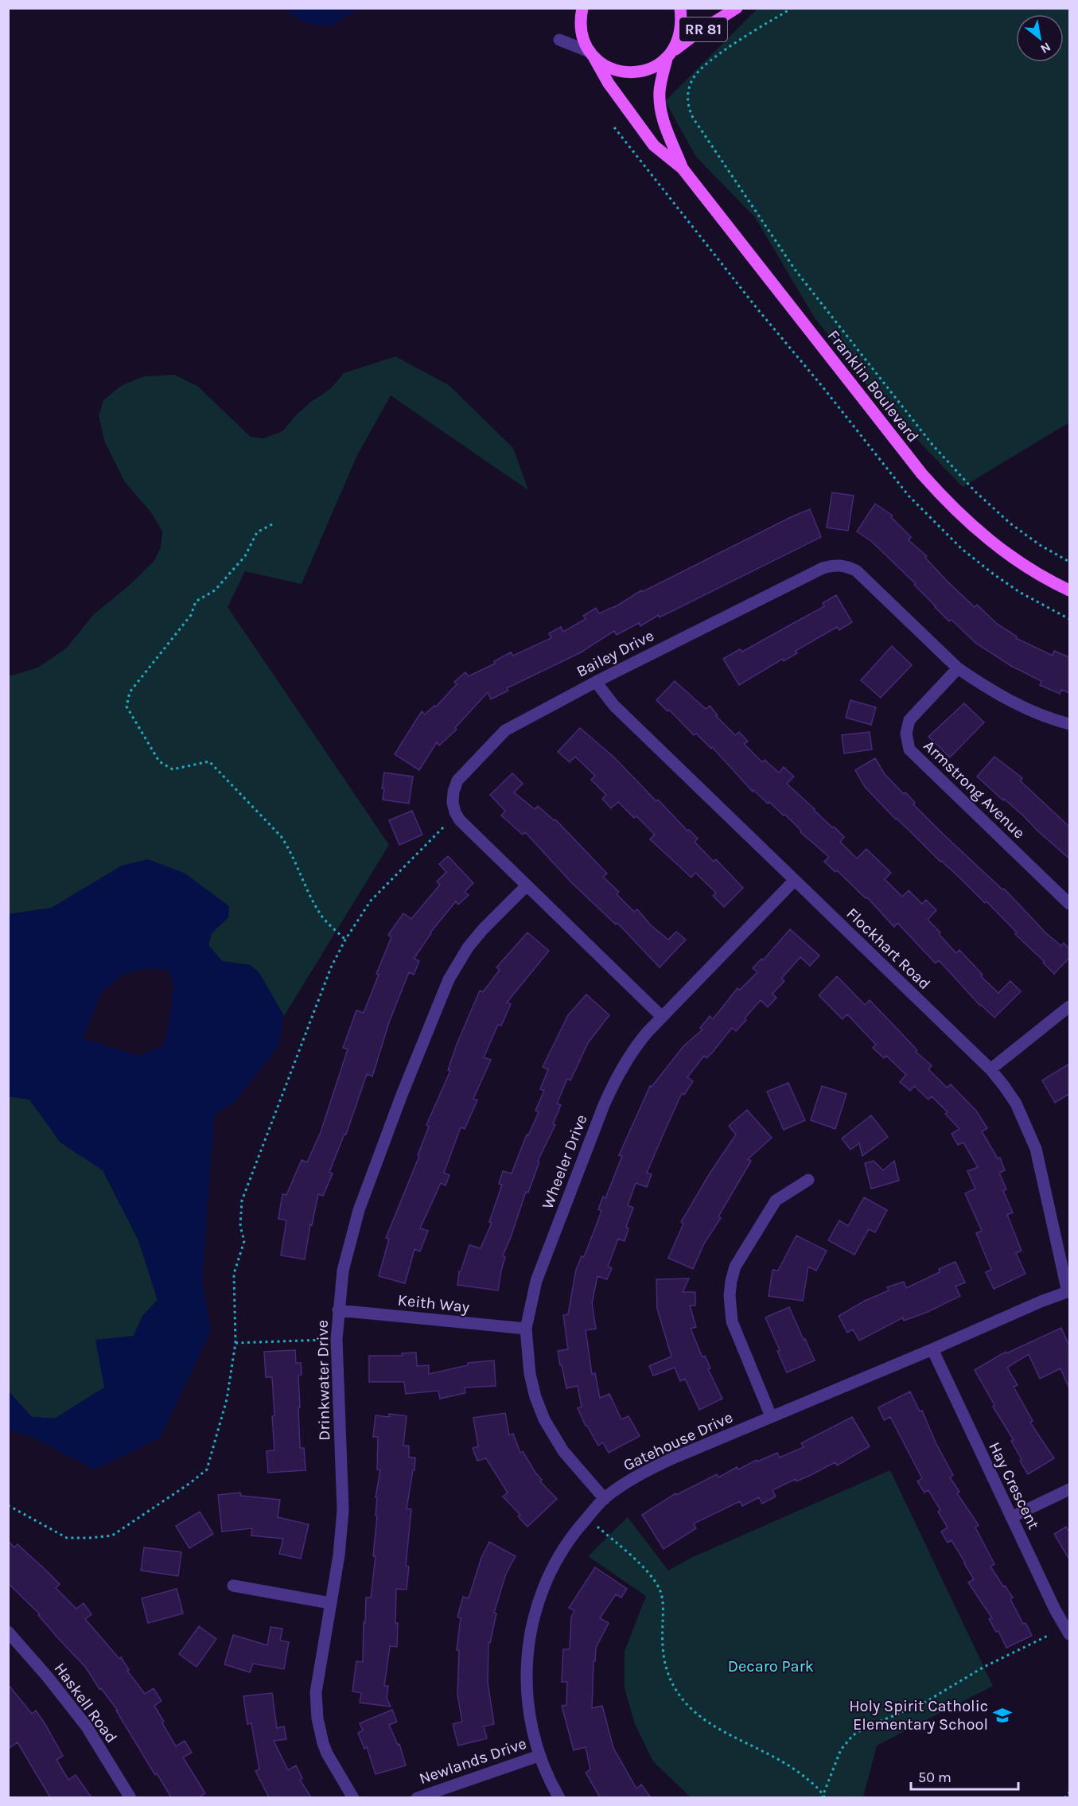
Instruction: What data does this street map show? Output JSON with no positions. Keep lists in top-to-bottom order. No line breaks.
{"streets":{"main road":["RR 81","Franklin Boulevard"],"street":["Bailey Drive","Armstrong Avenue","Flockhart Road","Wheeler Drive","Keith Way","Drinkwater Drive","Gatehouse Drive","Hay Crescent","Haskell Road","Newlands Drive"]},"crossings":[["RR 81","Franklin Boulevard"],["Bailey Drive","Armstrong Avenue"],["Bailey Drive","Flockhart Road"],["Bailey Drive","Wheeler Drive"],["Bailey Drive","Drinkwater Drive"],["Flockhart Road","Wheeler Drive"],["Flockhart Road","Gatehouse Drive"],["Wheeler Drive","Keith Way"],["Wheeler Drive","Gatehouse Drive"],["Keith Way","Drinkwater Drive"],["Gatehouse Drive","Hay Crescent"],["Gatehouse Drive","Newlands Drive"]],"parks":["Decaro Park"],"places":{"school or university":["Holy Spirit Catholic Elementary School"]},"scale_bar":"50 m","north":"bottom right"}
